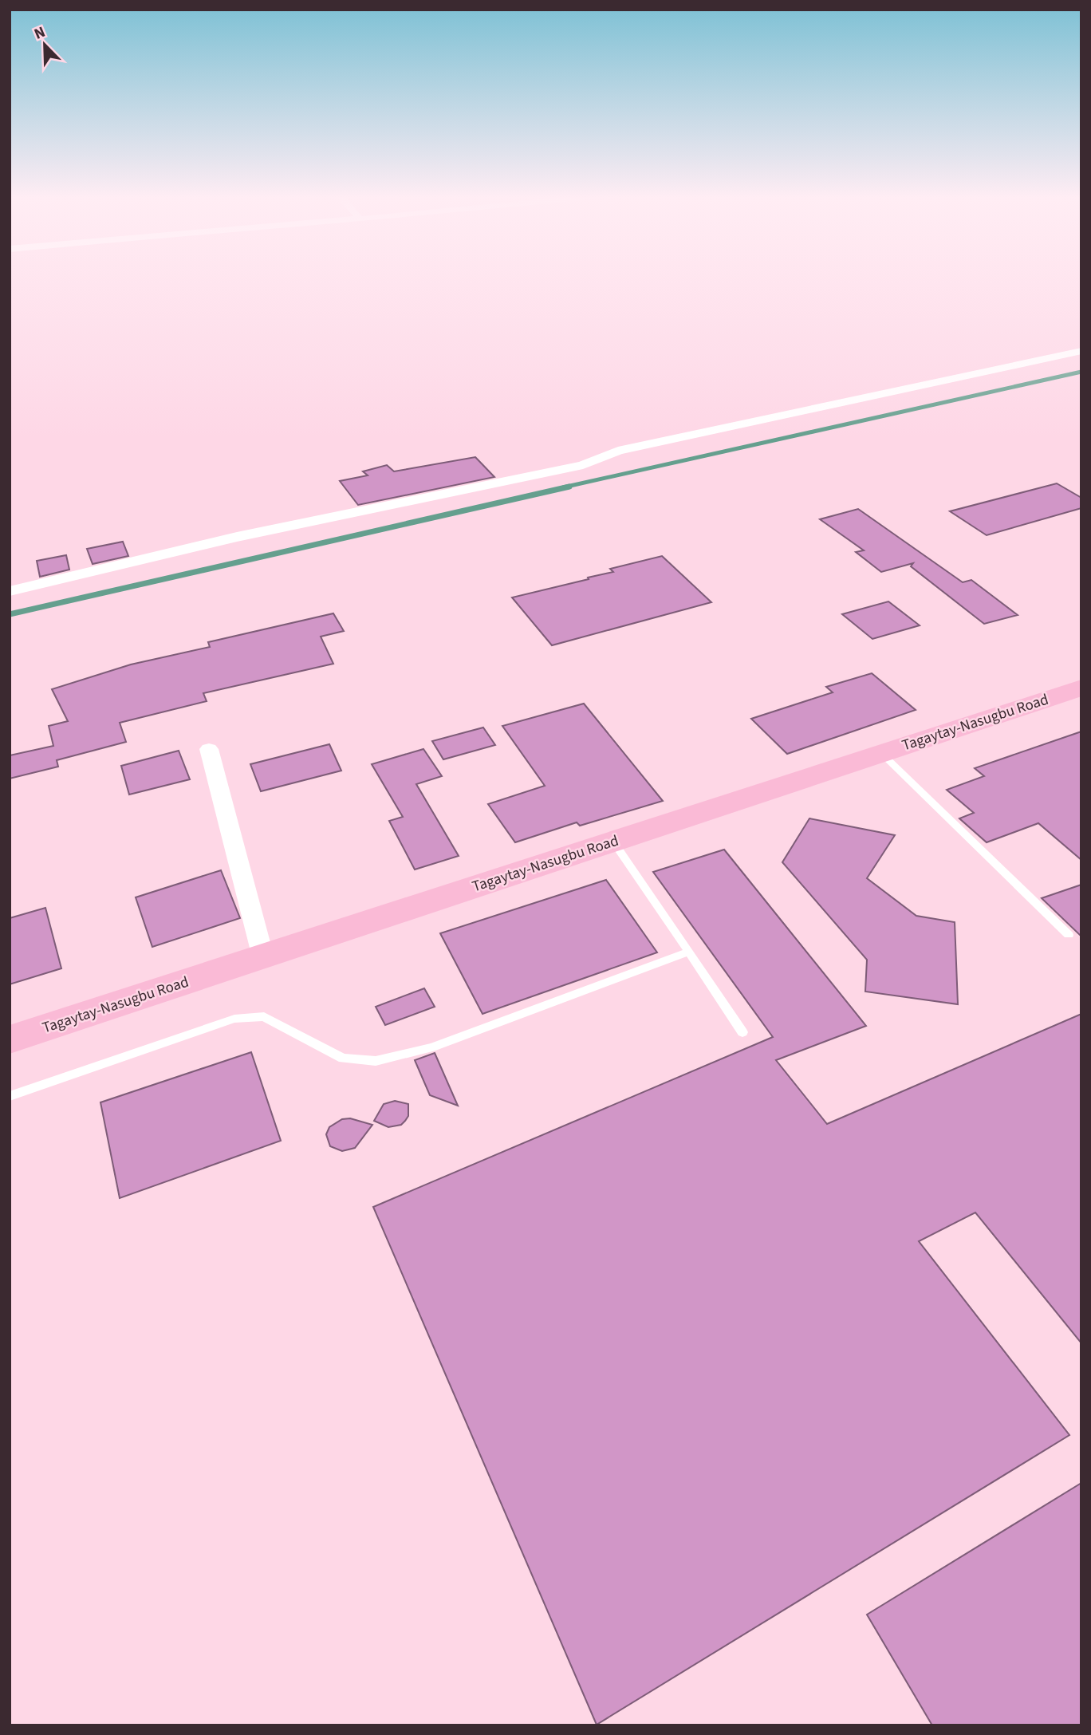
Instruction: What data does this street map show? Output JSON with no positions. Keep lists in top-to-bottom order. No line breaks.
{"streets":{"main road":["Tagaytay-Nasugbu Road"]},"north":"top left"}
